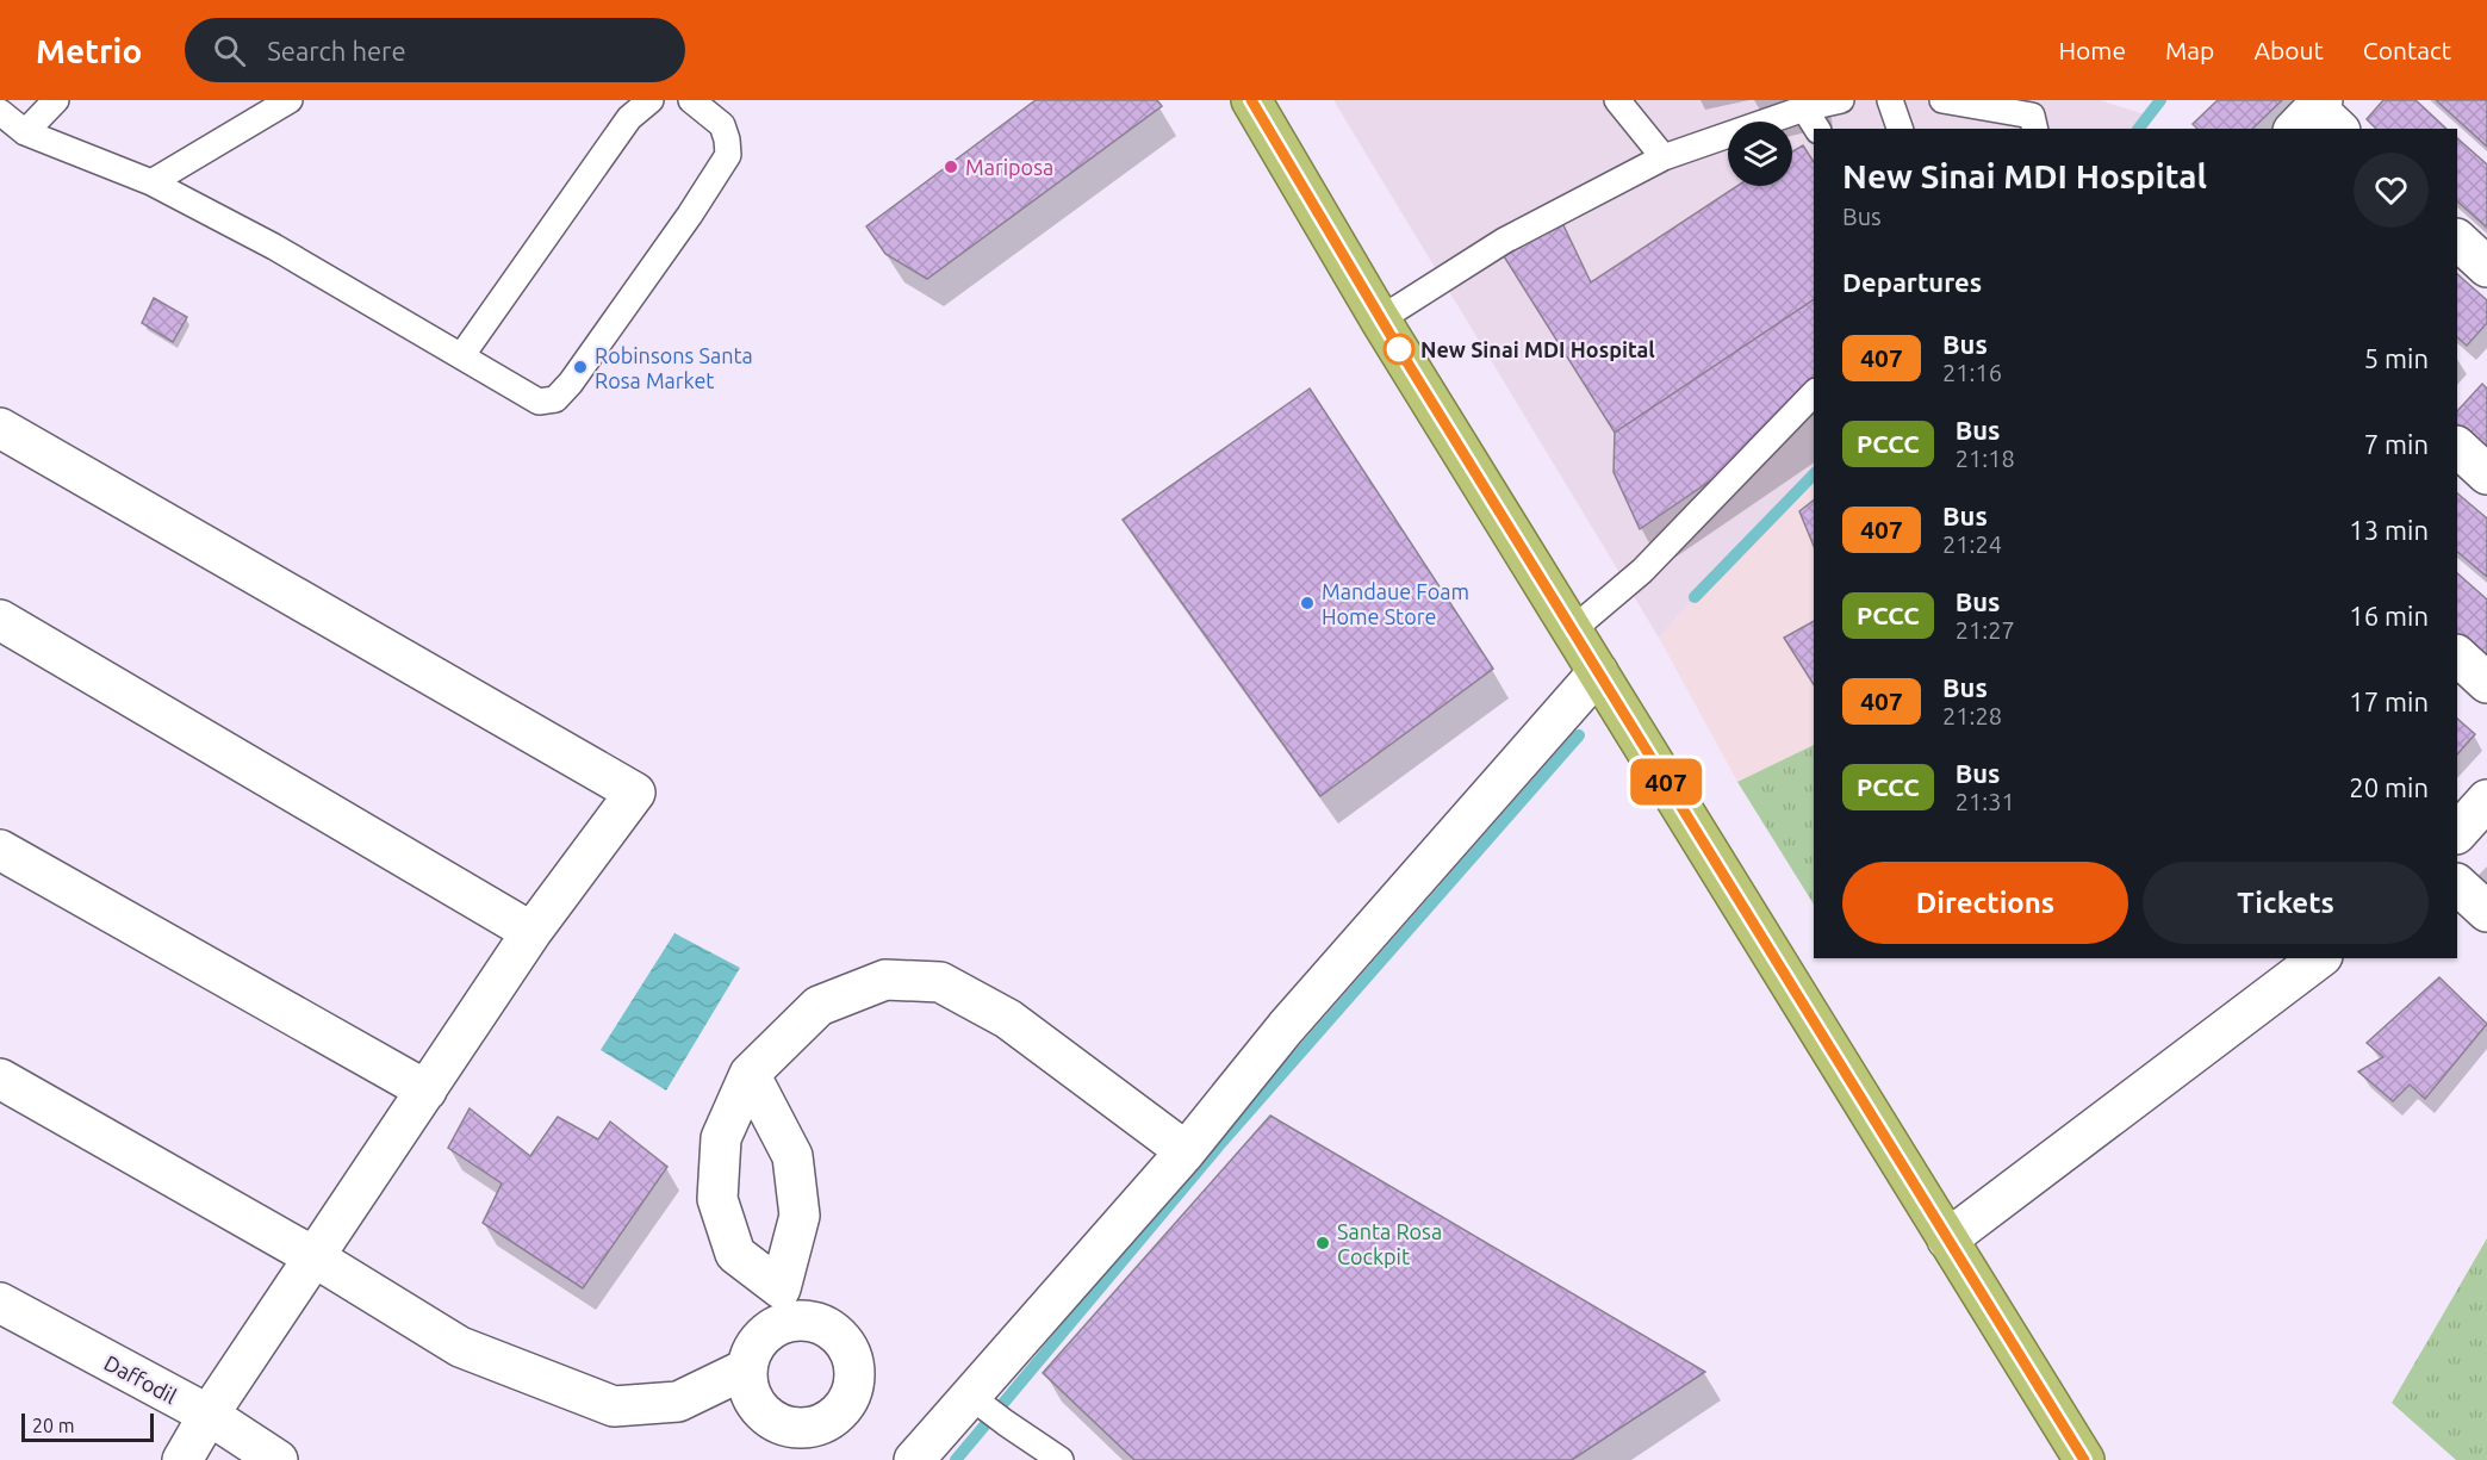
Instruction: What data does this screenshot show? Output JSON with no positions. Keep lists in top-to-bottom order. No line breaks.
{"streets":{"street":["Daffodil"]},"places":["Mariposa","New Sinai MDI Hospital","Robinsons Santa Rosa Market","Mandaue Foam Home Store","Santa Rosa Cockpit"],"lines":["bus line 407"],"scale_bar":"20 m","page":{"header":"Metrio","search":"Search here","nav":["Home","Map","About","Contact"],"on_map":"407","heading":[["New Sinai MDI Hospital","Bus"],"Departures"],"list":[{"mark":"407","name":"Bus","note":"21:16","value":"5 min"},{"mark":"PCCC","name":"Bus","note":"21:18","value":"7 min"},{"mark":"407","name":"Bus","note":"21:24","value":"13 min"},{"mark":"PCCC","name":"Bus","note":"21:27","value":"16 min"},{"mark":"407","name":"Bus","note":"21:28","value":"17 min"},{"mark":"PCCC","name":"Bus","note":"21:31","value":"20 min"}],"buttons":["Directions","Tickets"],"scale":"20 m"}}
